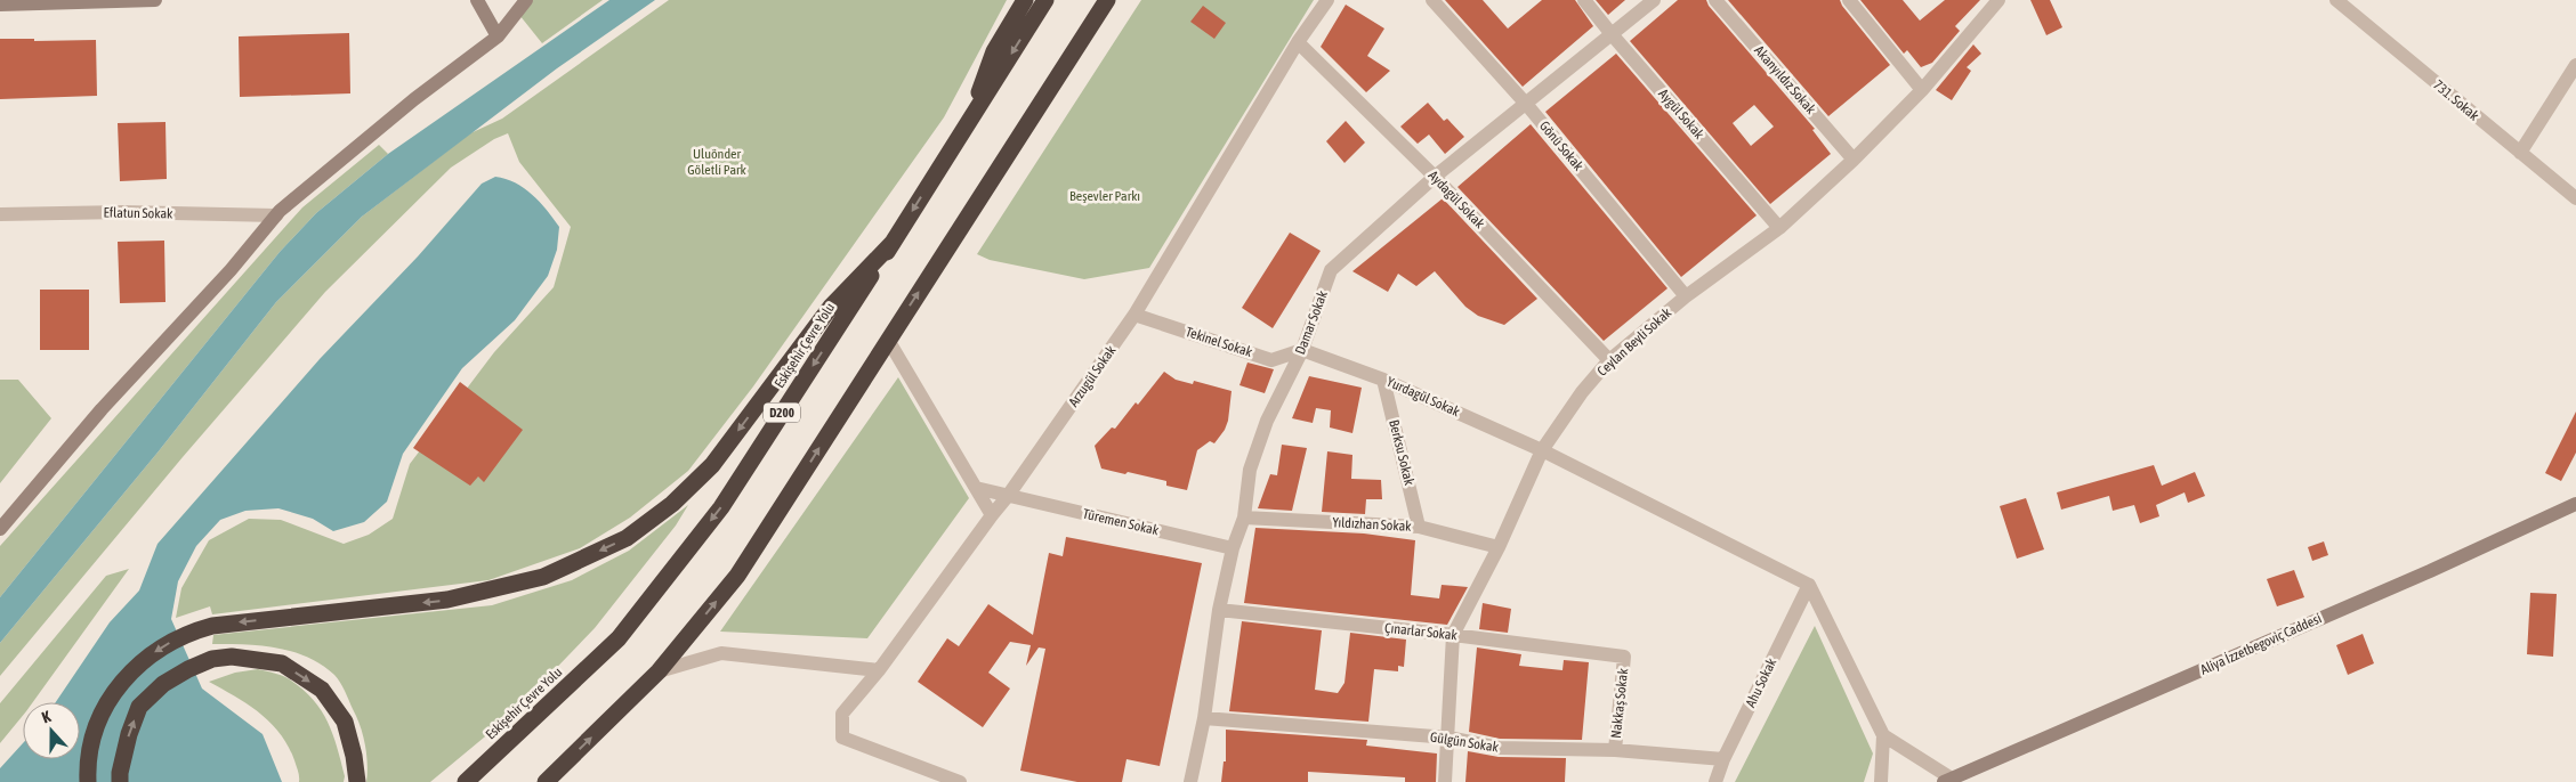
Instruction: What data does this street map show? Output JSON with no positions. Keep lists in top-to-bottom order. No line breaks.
{"streets":{"highway":["Eskişehir Çevre Yolu","D200"],"street":["Akanyıldız Sokak","731. Sokak","Aygül Sokak","Gönü Sokak","Aydagül Sokak","Eflatun Sokak","Damar Sokak","Tekinel Sokak","Ceylan Beyli Sokak","Arzugül Sokak","Yurdagül Sokak","Berksu Sokak","Türemen Sokak","Yıldızhan Sokak","Çınarlar Sokak","Aliya İzzetbegoviç Caddesi","Ahu Sokak","Nakkaş Sokak","Gülgün Sokak"]},"crossings":[["Akanyıldız Sokak","Ceylan Beyli Sokak"],["Aygül Sokak","Damar Sokak"],["Aygül Sokak","Ceylan Beyli Sokak"],["Gönü Sokak","Damar Sokak"],["Gönü Sokak","Ceylan Beyli Sokak"],["Aydagül Sokak","Damar Sokak"],["Aydagül Sokak","Ceylan Beyli Sokak"],["Aydagül Sokak","Arzugül Sokak"],["Damar Sokak","Tekinel Sokak"],["Damar Sokak","Yurdagül Sokak"],["Damar Sokak","Türemen Sokak"],["Damar Sokak","Yıldızhan Sokak"],["Damar Sokak","Çınarlar Sokak"],["Damar Sokak","Gülgün Sokak"],["Tekinel Sokak","Arzugül Sokak"],["Tekinel Sokak","Yurdagül Sokak"],["Ceylan Beyli Sokak","Yurdagül Sokak"],["Ceylan Beyli Sokak","Yıldızhan Sokak"],["Ceylan Beyli Sokak","Çınarlar Sokak"],["Ceylan Beyli Sokak","Gülgün Sokak"],["Arzugül Sokak","Türemen Sokak"],["Yurdagül Sokak","Berksu Sokak"],["Yurdagül Sokak","Ahu Sokak"],["Berksu Sokak","Yıldızhan Sokak"],["Çınarlar Sokak","Nakkaş Sokak"],["Ahu Sokak","Gülgün Sokak"],["Nakkaş Sokak","Gülgün Sokak"]],"parks":["Uluönder Göletli Park","Beşevler Parkı"],"north":"top"}
